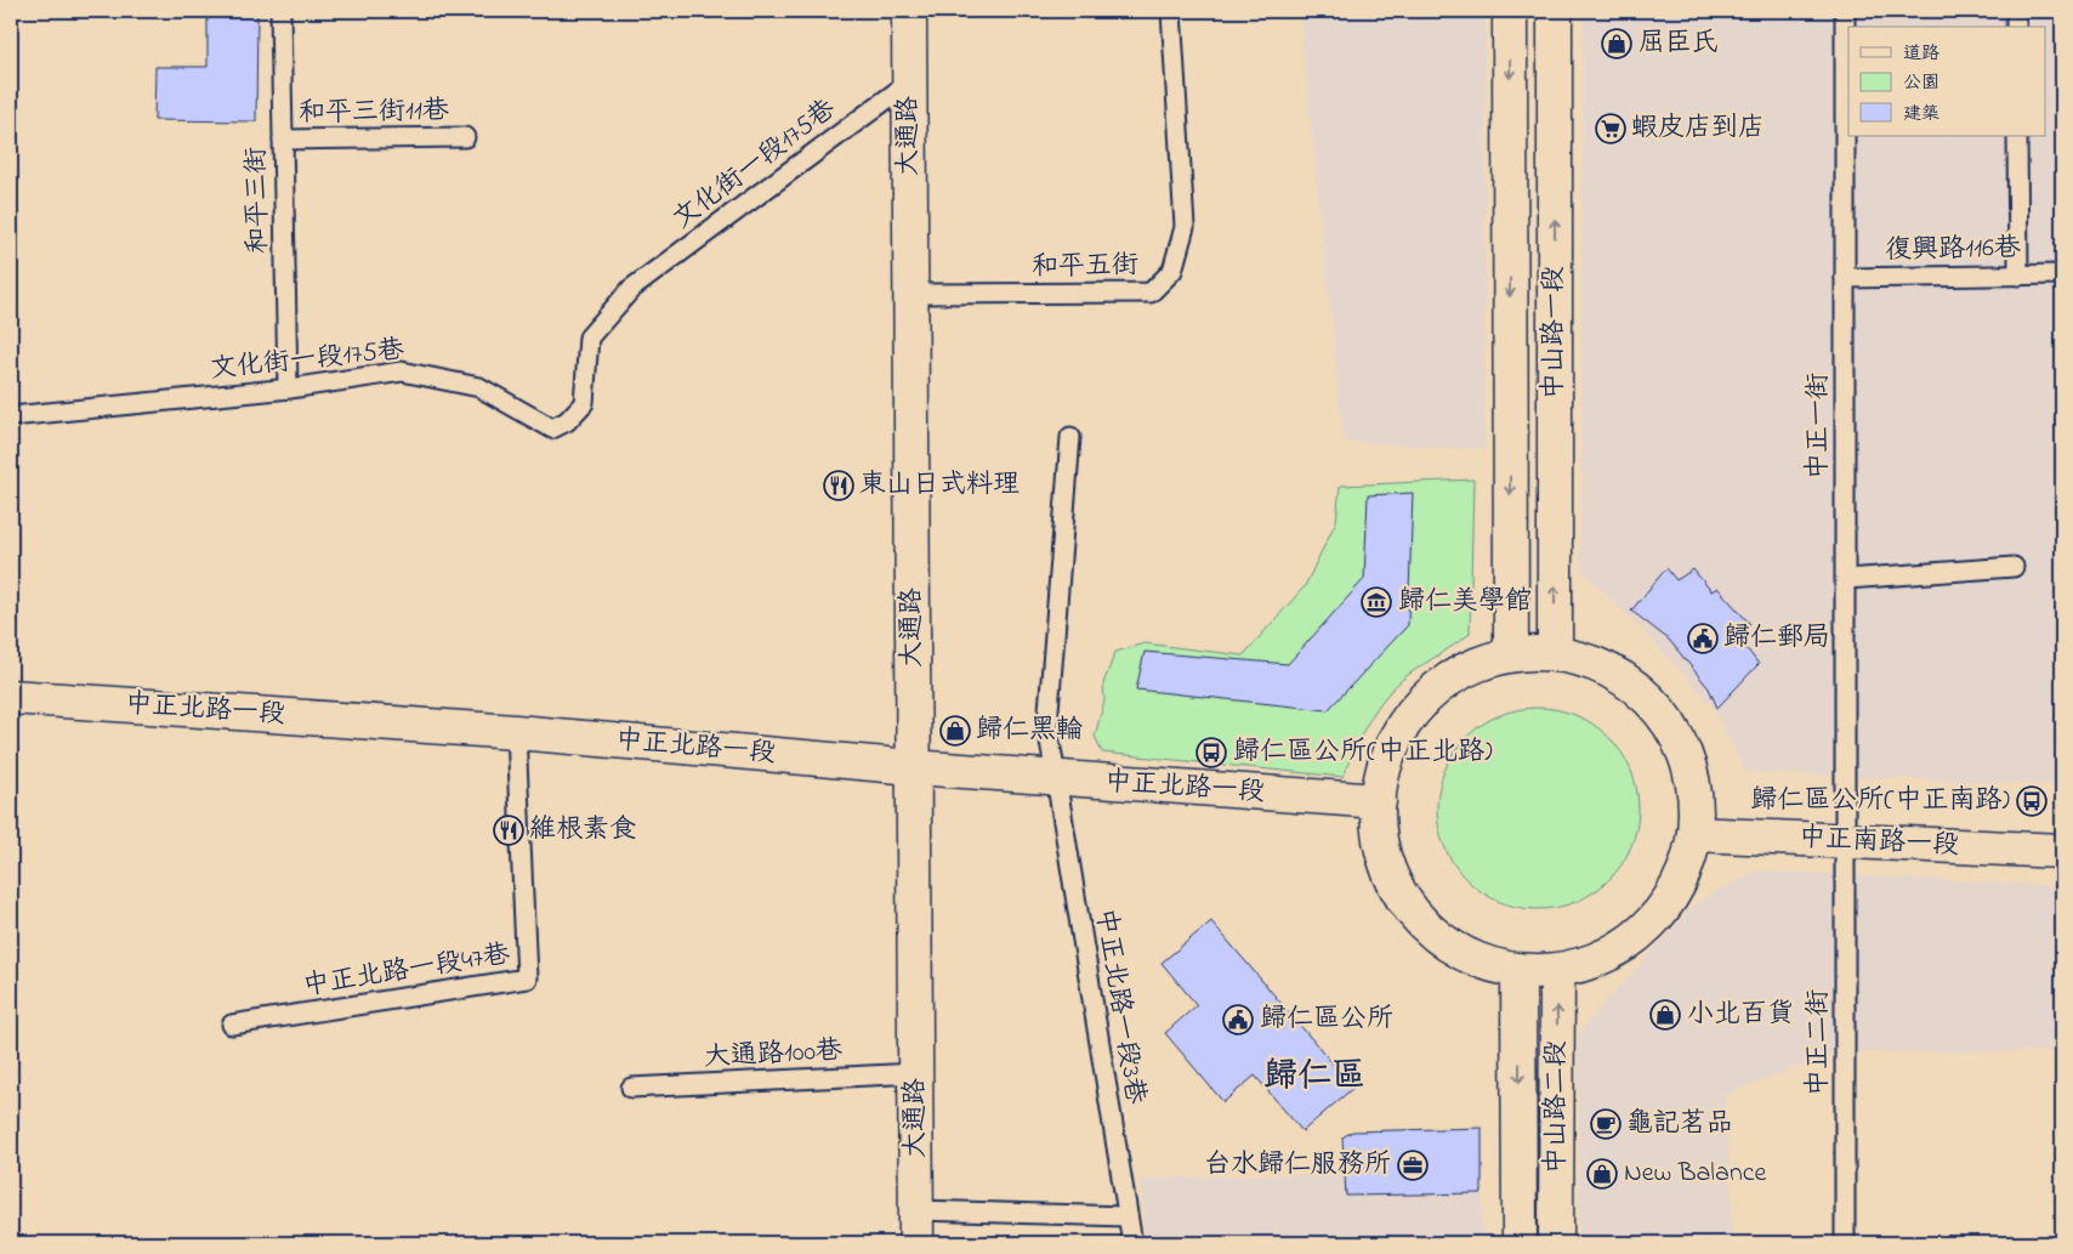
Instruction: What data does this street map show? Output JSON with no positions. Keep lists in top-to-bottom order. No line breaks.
{"streets":{"street":["大通路","中山路一段","中正北路一段","中正南路一段","中山路二段"],"lane":["和平三街11巷","文化街一段175巷","和平三街","復興路116巷","和平五街","中正一街","中正北路一段47巷","中正北路一段3巷","中正二街","大通路100巷"]},"crossings":[["和平三街11巷","和平三街"],["大通路","文化街一段175巷"],["大通路","和平五街"],["大通路","中正北路一段"],["大通路","大通路100巷"],["文化街一段175巷","和平三街"],["復興路116巷","中正一街"],["中正一街","中正南路一段"],["中正一街","中正二街"],["中正北路一段","中正北路一段47巷"],["中正北路一段","中正北路一段3巷"],["中正南路一段","中正二街"]],"districts":["歸仁區"],"places":{"shop":["屈臣氏","歸仁黑輪","小北百貨","New Balance"],"supermarket":["蝦皮店到店"],"restaurant":["東山日式料理","維根素食"],"museum":["歸仁美學館"],"public building":["歸仁郵局","歸仁區公所"],"bus stop":["歸仁區公所(中正北路)","歸仁區公所(中正南路)"],"cafe":["龜記茗品"],"office":["台水歸仁服務所"]},"legend":["道路","公園","建築"]}
